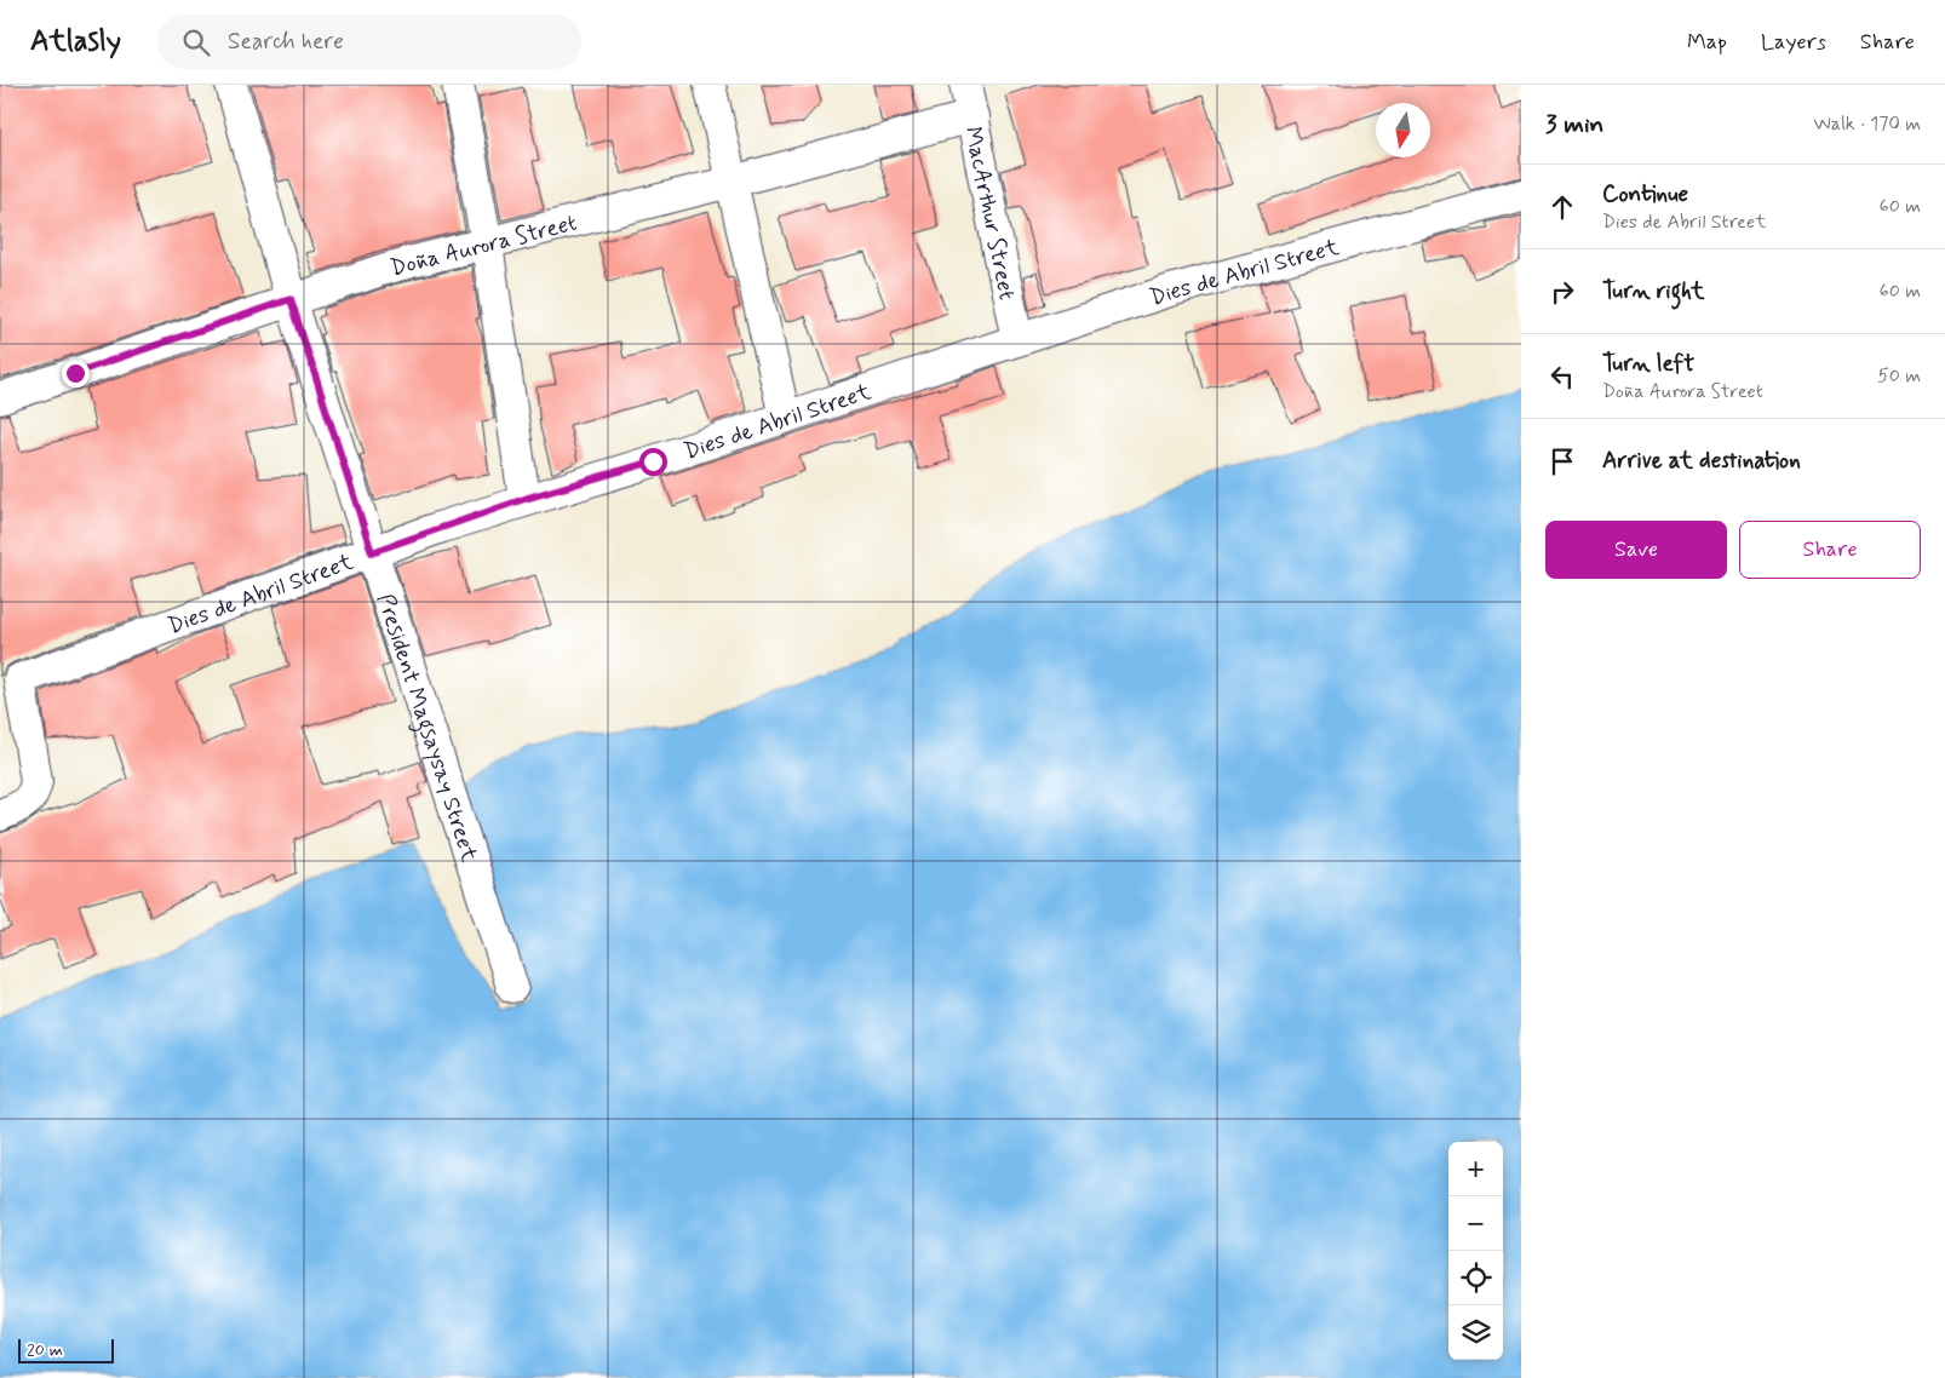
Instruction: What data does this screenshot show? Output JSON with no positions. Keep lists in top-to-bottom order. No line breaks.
{"streets":{"street":["MacArthur Street","Doña Aurora Street","Dies de Abril Street","President Magsaysay Street"]},"crossings":[["MacArthur Street","Doña Aurora Street"],["MacArthur Street","Dies de Abril Street"],["Doña Aurora Street","President Magsaysay Street"],["Dies de Abril Street","President Magsaysay Street"]],"scale_bar":"20 m","north":"bottom","page":{"header":"Atlasly","search":"Search here","nav":["Map","Layers","Share"],"heading":["3 min","Walk · 170 m"],"list":[["Continue","Dies de Abril Street","60 m"],["Turn right","60 m"],["Turn left","Doña Aurora Street","50 m"],"Arrive at destination"],"buttons":["Save","Share"],"map_buttons":["+","−"],"scale":"20 m"}}
